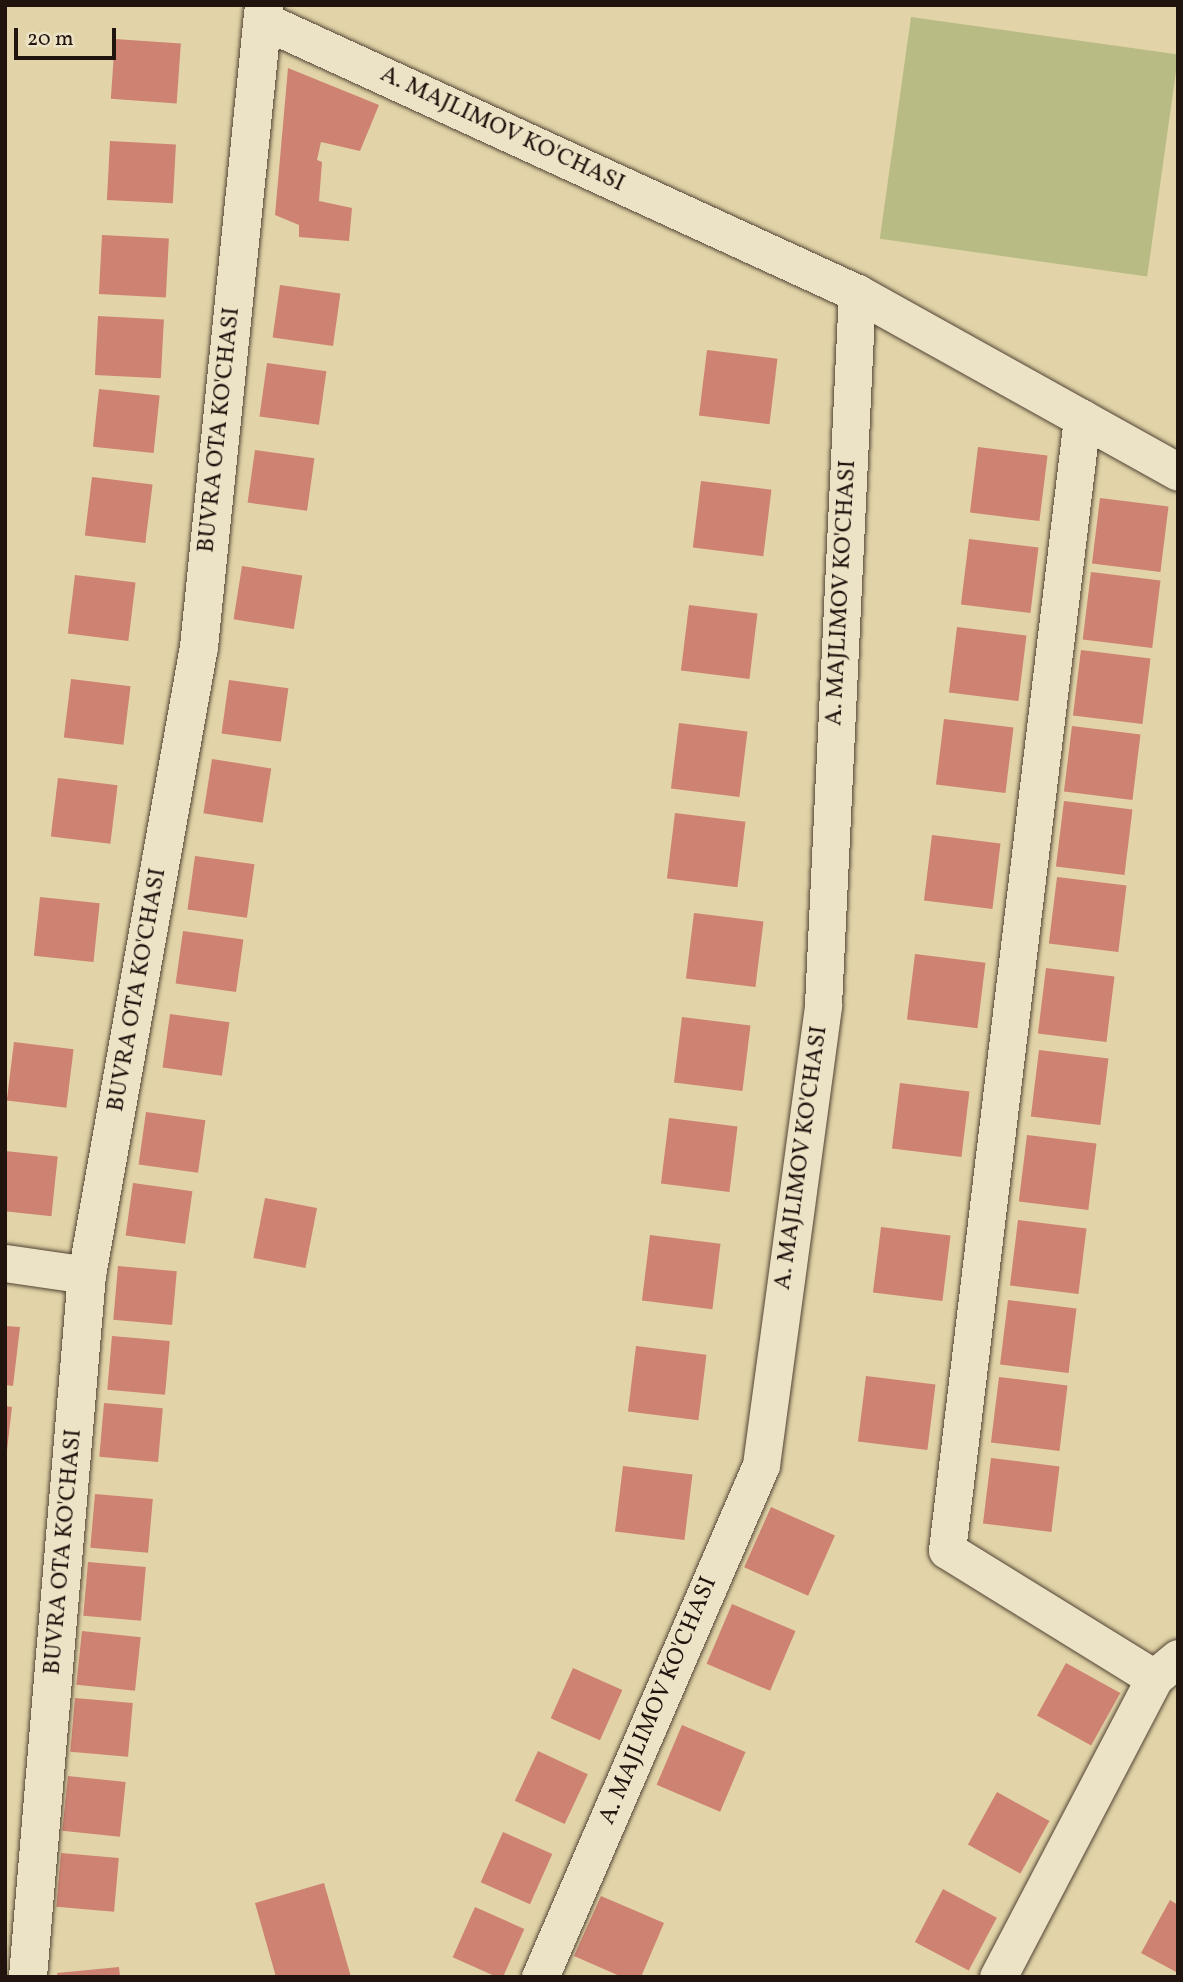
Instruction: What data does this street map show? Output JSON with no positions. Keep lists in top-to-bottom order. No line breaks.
{"streets":{"main road":["BUVRA OTA KO'CHASI"],"street":["A. MAJLIMOV KO'CHASI"]},"crossings":[["A. MAJLIMOV KO'CHASI","BUVRA OTA KO'CHASI"]],"scale_bar":"20 m"}
